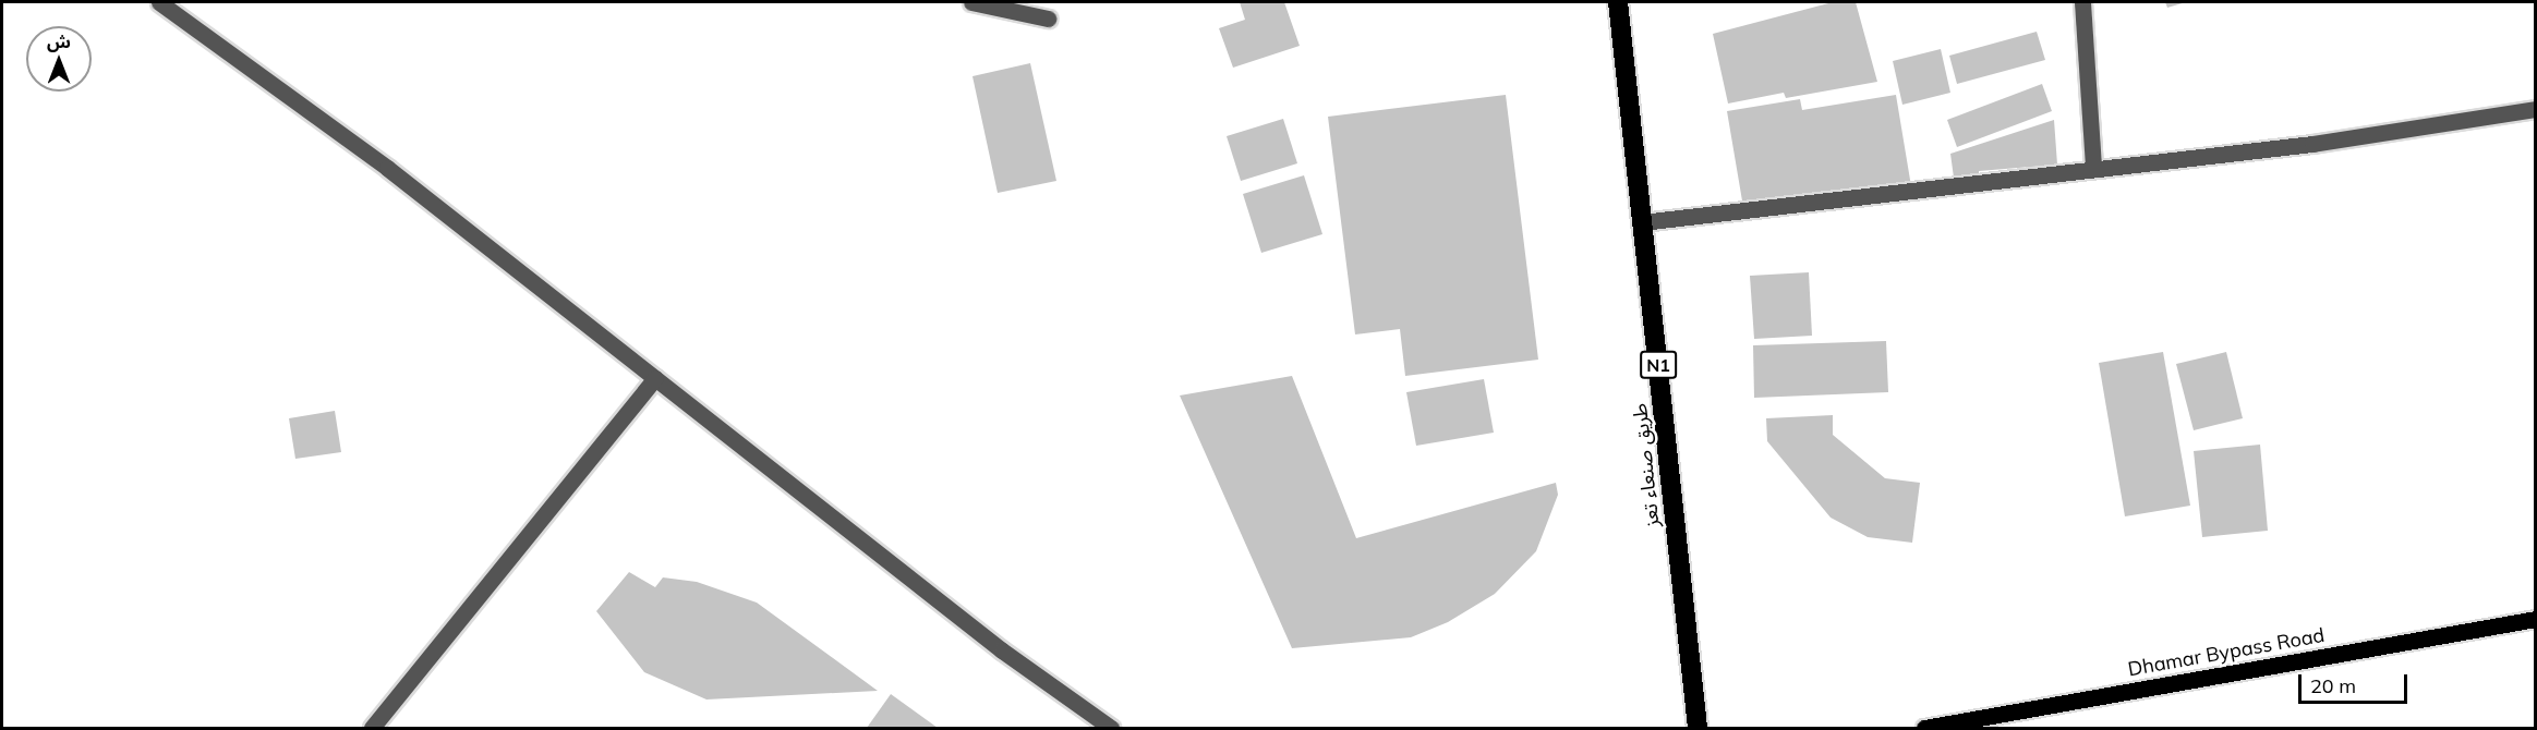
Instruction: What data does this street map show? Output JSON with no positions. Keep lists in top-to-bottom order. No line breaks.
{"streets":{"highway":["N1","طريق صنعاء تعز"],"main road":["Dhamar Bypass Road"]},"scale_bar":"20 m","north":"top"}
